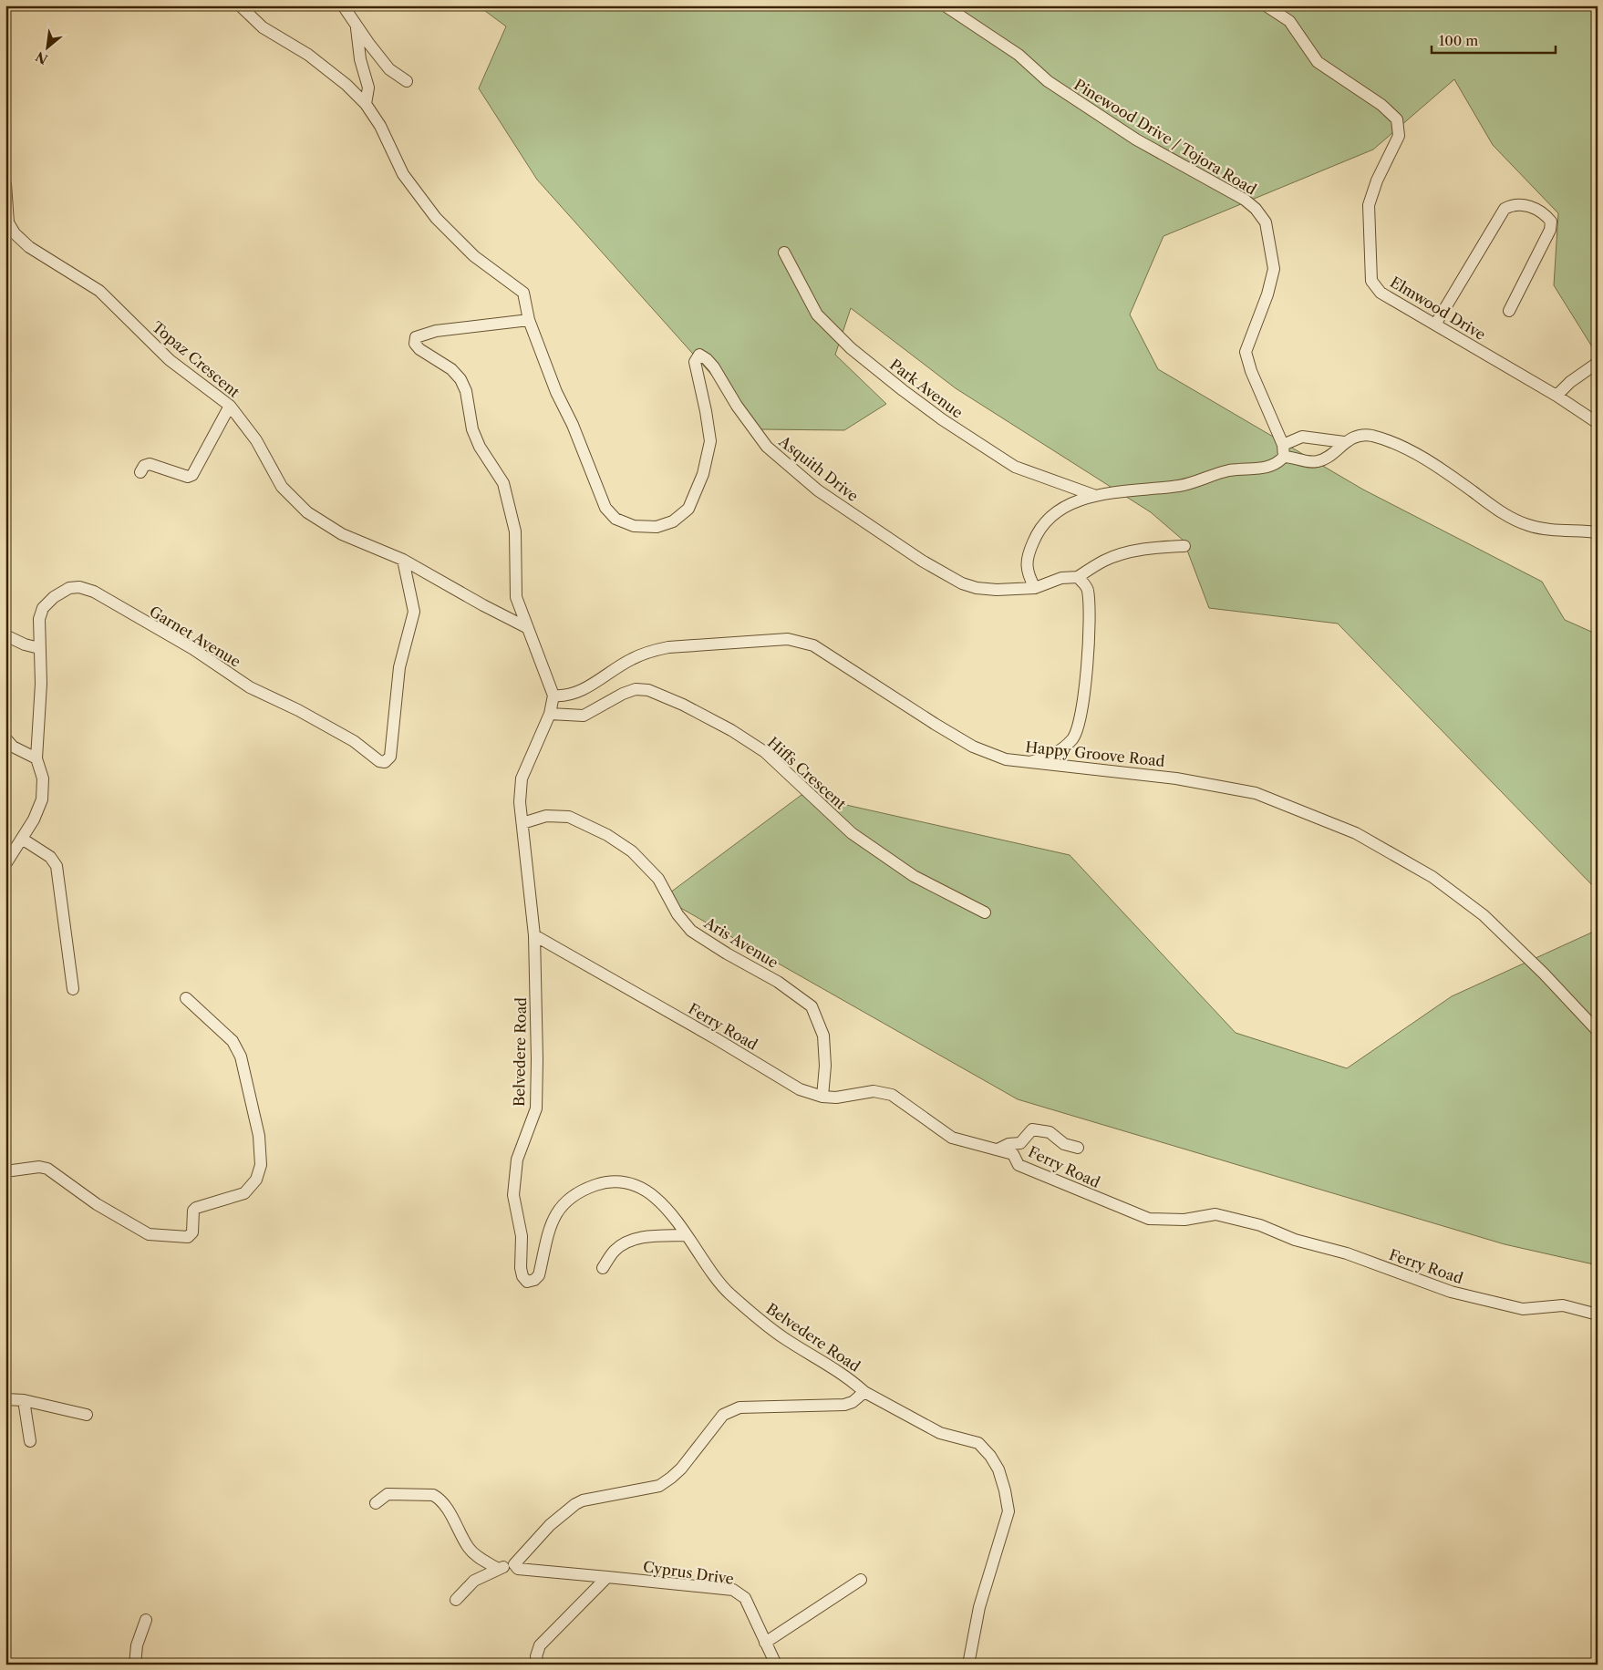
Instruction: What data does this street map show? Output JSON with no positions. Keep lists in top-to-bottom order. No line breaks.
{"streets":{"street":["Pinewood Drive / Tojora Road","Elmwood Drive","Topaz Crescent","Park Avenue","Asquith Drive","Garnet Avenue","Happy Groove Road","Hiffs Crescent","Aris Avenue","Ferry Road","Belvedere Road","Cyprus Drive"]},"crossings":[["Topaz Crescent","Garnet Avenue"],["Topaz Crescent","Belvedere Road"],["Asquith Drive","Belvedere Road"],["Happy Groove Road","Belvedere Road"],["Hiffs Crescent","Belvedere Road"],["Aris Avenue","Ferry Road"],["Aris Avenue","Belvedere Road"],["Ferry Road","Belvedere Road"]],"scale_bar":"100 m","north":"bottom left"}
